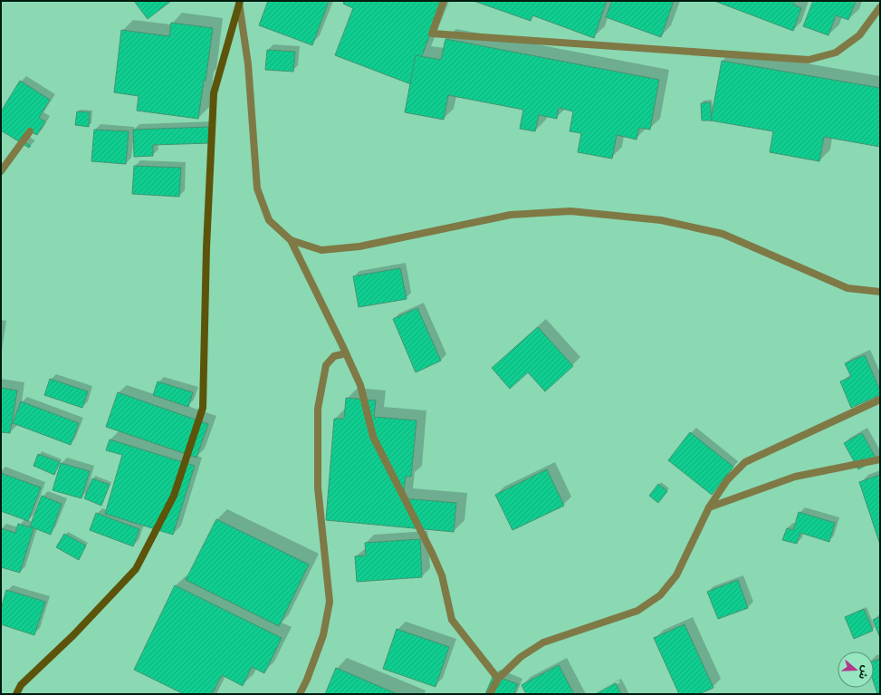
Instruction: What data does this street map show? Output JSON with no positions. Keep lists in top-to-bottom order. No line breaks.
{"north":"right"}
